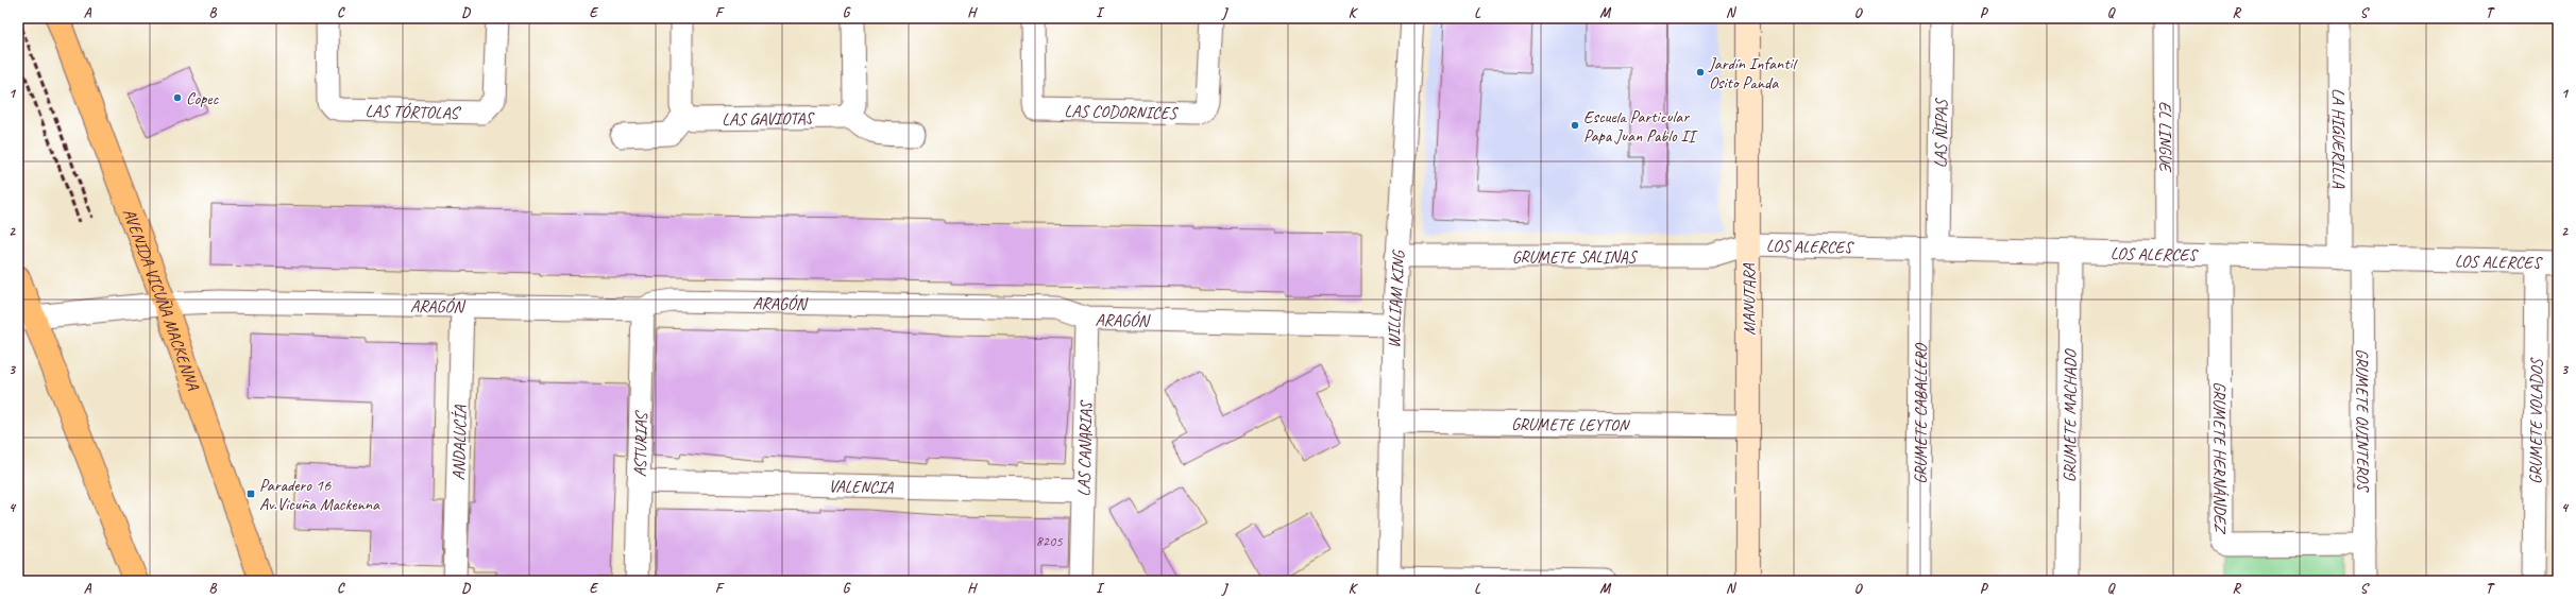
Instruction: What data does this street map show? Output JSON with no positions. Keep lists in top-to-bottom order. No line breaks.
{"streets":{"main road":["AVENIDA VICUÑA MACKENNA","MANUTARA"],"street":["LAS TÓRTOLAS","LAS CODORNICES","LAS GAVIOTAS","LAS ÑIPAS","EL LINGUE","LA HIGUERILLA","LOS ALERCES","GRUMETE SALINAS","WILLIAM KING","ARAGÓN","GRUMETE CABALLERO","GRUMETE MACHADO","GRUMETE QUINTEROS","GRUMETE VOLADOS","GRUMETE LEYTON","ANDALUCÍA","ASTURIAS","LAS CANARIAS","GRUMETE HERNÁNDEZ","VALENCIA"]},"crossings":[["LAS ÑIPAS","LOS ALERCES"],["LAS ÑIPAS","GRUMETE CABALLERO"],["EL LINGUE","LOS ALERCES"],["LA HIGUERILLA","LOS ALERCES"],["LOS ALERCES","GRUMETE SALINAS"],["LOS ALERCES","MANUTARA"],["LOS ALERCES","GRUMETE CABALLERO"],["LOS ALERCES","GRUMETE MACHADO"],["LOS ALERCES","GRUMETE QUINTEROS"],["LOS ALERCES","GRUMETE VOLADOS"],["LOS ALERCES","GRUMETE HERNÁNDEZ"],["GRUMETE SALINAS","WILLIAM KING"],["GRUMETE SALINAS","MANUTARA"],["AVENIDA VICUÑA MACKENNA","ARAGÓN"],["WILLIAM KING","ARAGÓN"],["WILLIAM KING","GRUMETE LEYTON"],["MANUTARA","GRUMETE LEYTON"],["ARAGÓN","ANDALUCÍA"],["ARAGÓN","ASTURIAS"],["ARAGÓN","LAS CANARIAS"],["GRUMETE QUINTEROS","GRUMETE HERNÁNDEZ"],["ASTURIAS","VALENCIA"],["LAS CANARIAS","VALENCIA"]],"places":{"other":["Jardín Infantil Osito Panda","Copec","Escuela Particular Papa Juan Pablo II"],"transit":["Paradero 16 Av.Vicuña Mackenna"]},"house_numbers":["8205"],"grid":{"columns":["A","B","C","D","E","F","G","H","I","J","K","L","M","N","O","P","Q","R","S","T"],"rows":["1","2","3","4"]}}
